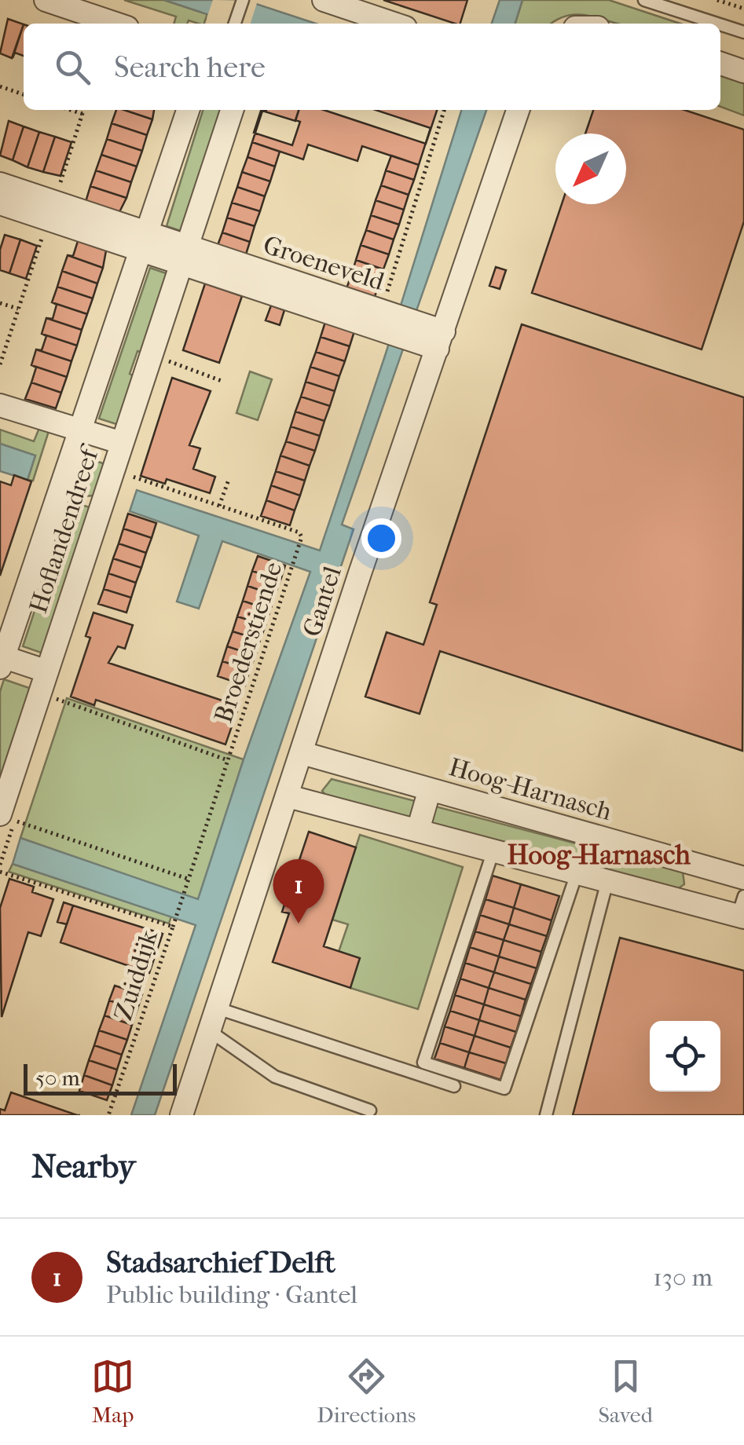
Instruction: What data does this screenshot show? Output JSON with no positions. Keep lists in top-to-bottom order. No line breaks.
{"streets":{"street":["Groeneveld","Hoflandendreef","Gantel","Hoog-Harnasch"],"path":["Broederstiende","Zuiddijk"]},"crossings":[["Groeneveld","Hoflandendreef"],["Groeneveld","Gantel"],["Gantel","Hoog-Harnasch"]],"districts":["Hoog-Harnasch"],"scale_bar":"50 m","north":"bottom left","page":{"search":"Search here","pins":"1","scale":"50 m","heading":"Nearby","list":[{"mark":"1","name":"Stadsarchief Delft","note":"Public building · Gantel","value":"130 m"}],"nav":["Map","Directions","Saved"]}}
